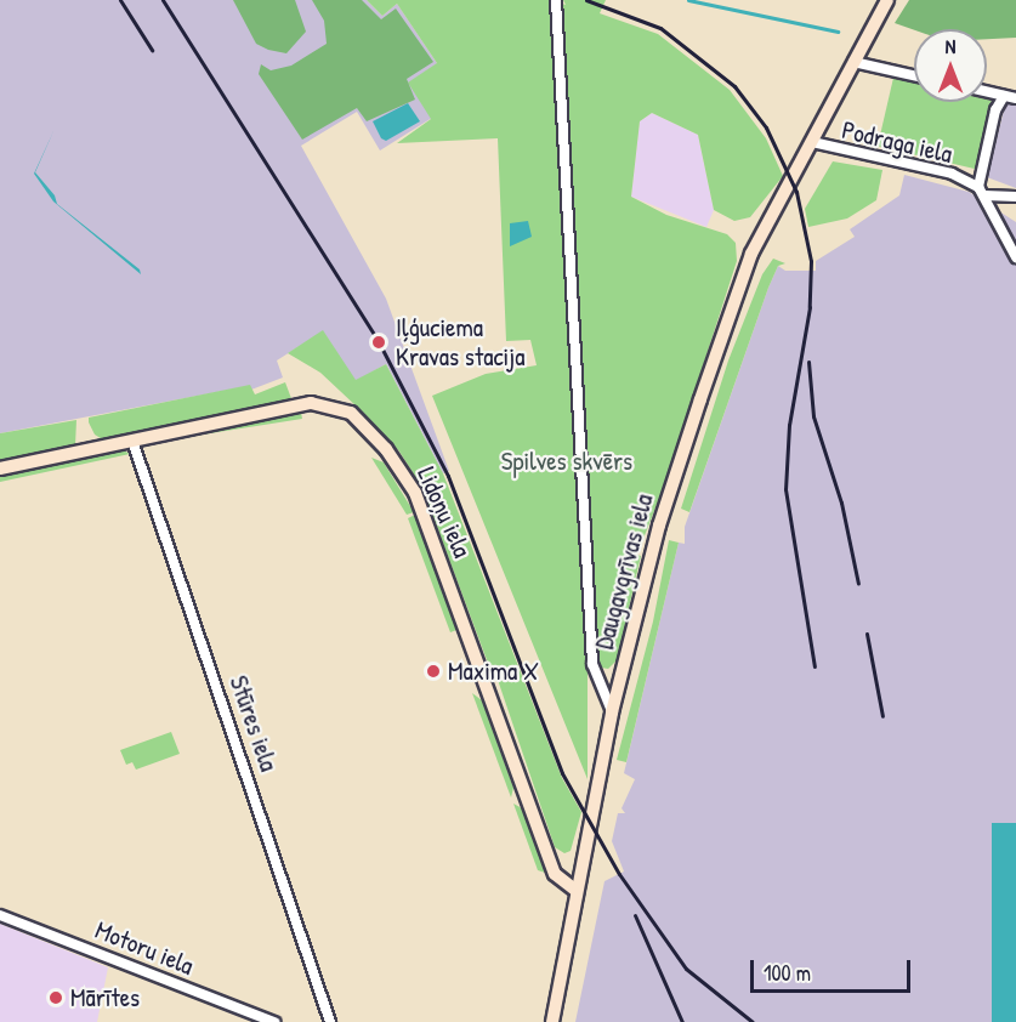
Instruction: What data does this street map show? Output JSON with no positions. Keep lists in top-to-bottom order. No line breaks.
{"streets":{"main road":["Lidoņu iela","Daugavgrīvas iela"],"street":["Podraga iela","Stūres iela","Motoru iela"]},"crossings":[["Podraga iela","Daugavgrīvas iela"],["Lidoņu iela","Daugavgrīvas iela"],["Lidoņu iela","Stūres iela"]],"parks":["Spilves skvērs"],"places":["Iļģuciema Kravas stacija","Maxima X","Mārītes"],"scale_bar":"100 m","north":"top"}
